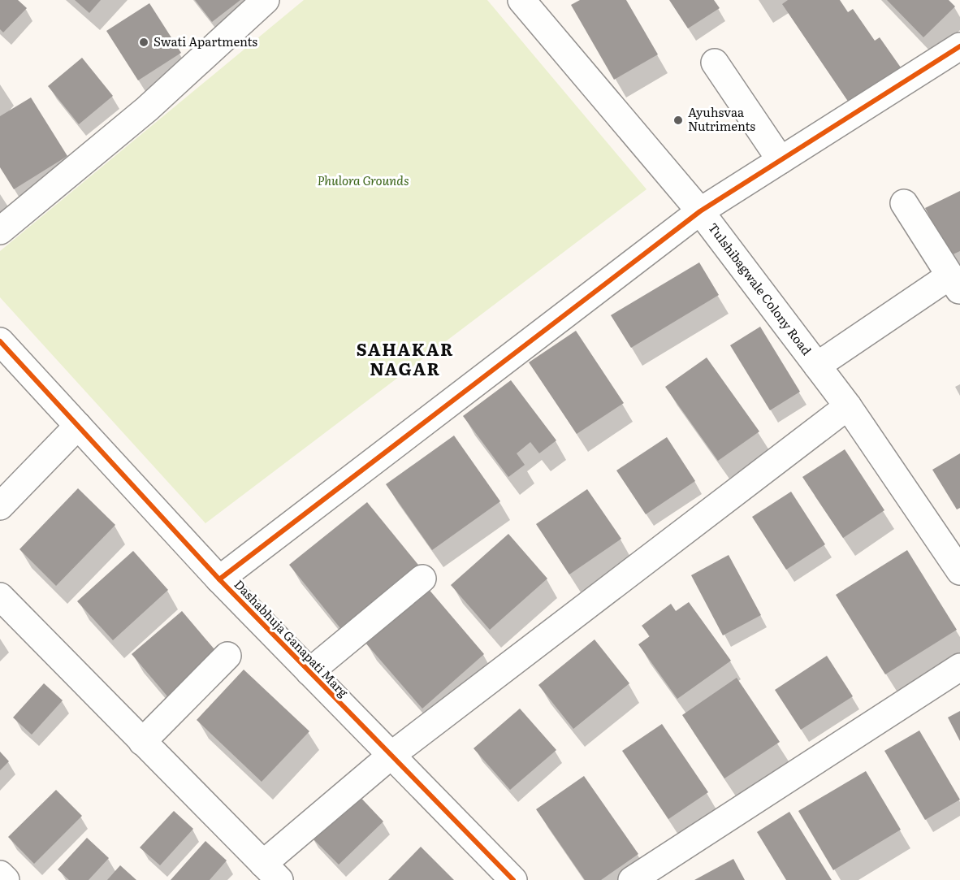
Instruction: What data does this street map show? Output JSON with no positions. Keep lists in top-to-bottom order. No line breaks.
{"streets":{"street":["Tulshibagwale Colony Road","Dashabhuja Ganapati Marg"]},"districts":["SAHAKAR NAGAR"],"parks":["Phulora Grounds"],"places":["Swati Apartments","Ayuhsvaa Nutriments"]}
